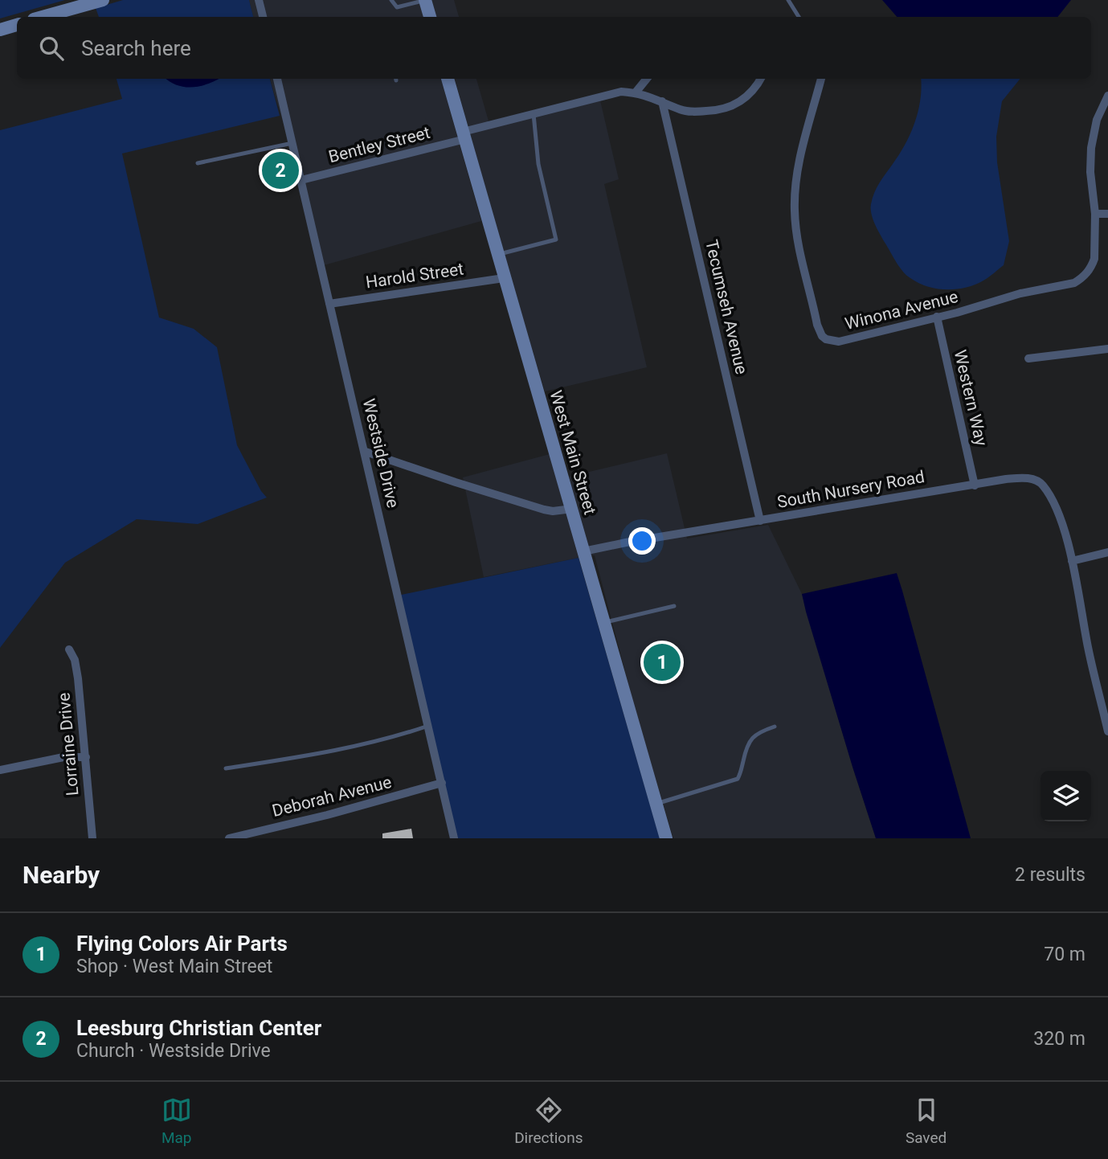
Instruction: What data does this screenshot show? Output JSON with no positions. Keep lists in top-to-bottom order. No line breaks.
{"streets":{"main road":["West Main Street"],"street":["Bentley Street","Harold Street","Tecumseh Avenue","Winona Avenue","Western Way","Westside Drive","South Nursery Road","Lorraine Drive","Deborah Avenue"]},"crossings":[["Bentley Street","West Main Street"],["Bentley Street","Westside Drive"],["Harold Street","West Main Street"],["Harold Street","Westside Drive"],["Tecumseh Avenue","South Nursery Road"],["Winona Avenue","Western Way"],["Western Way","South Nursery Road"],["West Main Street","South Nursery Road"],["Westside Drive","Deborah Avenue"]],"page":{"search":"Search here","pins":["2","1"],"heading":["Nearby","2 results"],"list":[{"mark":"1","name":"Flying Colors Air Parts","note":"Shop · West Main Street","value":"70 m"},{"mark":"2","name":"Leesburg Christian Center","note":"Church · Westside Drive","value":"320 m"}],"nav":["Map","Directions","Saved"]}}
